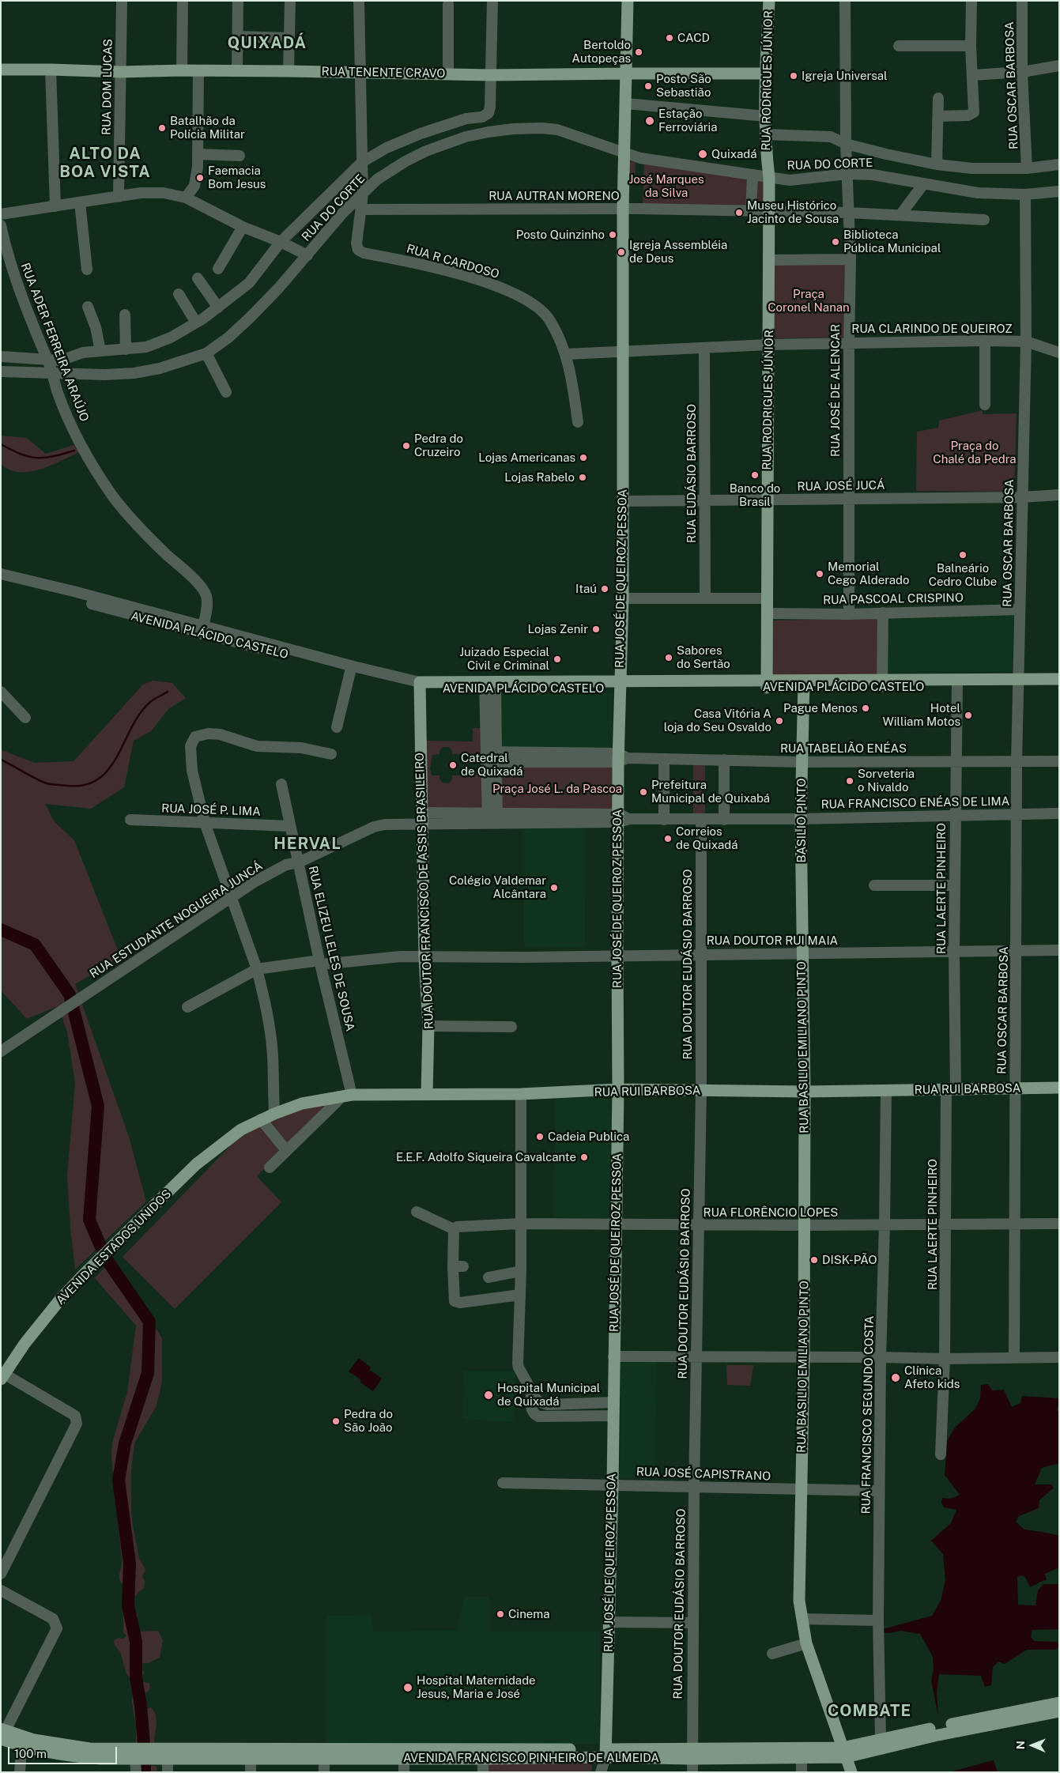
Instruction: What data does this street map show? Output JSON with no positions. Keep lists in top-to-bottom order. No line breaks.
{"streets":{"main road":["RUA TENENTE CRAVO","RUA RODRIGUES JÚNIOR","RUA JOSÉ DE QUEIROZ PESSOA","AVENIDA PLÁCIDO CASTELO","BASILIO PINTO","RUA DOUTOR FRANCISCO DE ASSIS BRASILEIRO","RUA BASILIO EMILIANO PINTO","RUA RUI BARBOSA","AVENIDA ESTADOS UNIDOS","AVENIDA FRANCISCO PINHEIRO DE ALMEIDA"],"street":["RUA OSCAR BARBOSA","RUA DOM LUCAS","RUA DO CORTE","RUA AUTRAN MORENO","RUA R CARDOSO","RUA CLARINDO DE QUEIROZ","RUA ADER FERREIRA ARAÚJO","RUA JOSÉ DE ALENCAR","RUA EUDÁSIO BARROSO","RUA JOSÉ JUCÁ","RUA PASCOAL CRISPINO","RUA TABELIÃO ENÉAS","RUA FRANCISCO ENÉAS DE LIMA","RUA JOSÉ P. LIMA","RUA LAERTE PINHEIRO","RUA ESTUDANTE NOGUEIRA JUNCÁ","RUA DOUTOR RUI MAIA","RUA ELIZEU LELES DE SOUSA","RUA DOUTOR EUDÁSIO BARROSO","RUA FLORÊNCIO LOPES","RUA FRANCISCO SEGUNDO COSTA","RUA JOSÉ CAPISTRANO"]},"crossings":[["RUA TENENTE CRAVO","RUA RODRIGUES JÚNIOR"],["RUA TENENTE CRAVO","RUA DOM LUCAS"],["RUA TENENTE CRAVO","RUA JOSÉ DE QUEIROZ PESSOA"],["RUA RODRIGUES JÚNIOR","RUA DO CORTE"],["RUA RODRIGUES JÚNIOR","RUA AUTRAN MORENO"],["RUA RODRIGUES JÚNIOR","RUA CLARINDO DE QUEIROZ"],["RUA RODRIGUES JÚNIOR","RUA JOSÉ JUCÁ"],["RUA RODRIGUES JÚNIOR","RUA PASCOAL CRISPINO"],["RUA RODRIGUES JÚNIOR","AVENIDA PLÁCIDO CASTELO"],["RUA OSCAR BARBOSA","RUA DO CORTE"],["RUA OSCAR BARBOSA","RUA CLARINDO DE QUEIROZ"],["RUA OSCAR BARBOSA","RUA JOSÉ JUCÁ"],["RUA OSCAR BARBOSA","RUA PASCOAL CRISPINO"],["RUA OSCAR BARBOSA","AVENIDA PLÁCIDO CASTELO"],["RUA OSCAR BARBOSA","RUA TABELIÃO ENÉAS"],["RUA OSCAR BARBOSA","RUA FRANCISCO ENÉAS DE LIMA"],["RUA OSCAR BARBOSA","RUA DOUTOR RUI MAIA"],["RUA OSCAR BARBOSA","RUA RUI BARBOSA"],["RUA OSCAR BARBOSA","RUA FLORÊNCIO LOPES"],["RUA DO CORTE","RUA ADER FERREIRA ARAÚJO"],["RUA DO CORTE","RUA JOSÉ DE ALENCAR"],["RUA DO CORTE","RUA JOSÉ DE QUEIROZ PESSOA"],["RUA AUTRAN MORENO","RUA R CARDOSO"],["RUA AUTRAN MORENO","RUA JOSÉ DE ALENCAR"],["RUA AUTRAN MORENO","RUA JOSÉ DE QUEIROZ PESSOA"],["RUA R CARDOSO","RUA CLARINDO DE QUEIROZ"],["RUA CLARINDO DE QUEIROZ","RUA JOSÉ DE ALENCAR"],["RUA CLARINDO DE QUEIROZ","RUA EUDÁSIO BARROSO"],["RUA CLARINDO DE QUEIROZ","RUA JOSÉ DE QUEIROZ PESSOA"],["RUA ADER FERREIRA ARAÚJO","AVENIDA PLÁCIDO CASTELO"],["RUA JOSÉ DE ALENCAR","RUA JOSÉ JUCÁ"],["RUA JOSÉ DE ALENCAR","RUA PASCOAL CRISPINO"],["RUA EUDÁSIO BARROSO","RUA JOSÉ JUCÁ"],["RUA JOSÉ JUCÁ","RUA JOSÉ DE QUEIROZ PESSOA"],["RUA JOSÉ DE QUEIROZ PESSOA","AVENIDA PLÁCIDO CASTELO"],["RUA JOSÉ DE QUEIROZ PESSOA","RUA TABELIÃO ENÉAS"],["RUA JOSÉ DE QUEIROZ PESSOA","RUA FRANCISCO ENÉAS DE LIMA"],["RUA JOSÉ DE QUEIROZ PESSOA","RUA DOUTOR RUI MAIA"],["RUA JOSÉ DE QUEIROZ PESSOA","RUA RUI BARBOSA"],["RUA JOSÉ DE QUEIROZ PESSOA","RUA FLORÊNCIO LOPES"],["RUA JOSÉ DE QUEIROZ PESSOA","RUA JOSÉ CAPISTRANO"],["RUA JOSÉ DE QUEIROZ PESSOA","AVENIDA FRANCISCO PINHEIRO DE ALMEIDA"],["AVENIDA PLÁCIDO CASTELO","BASILIO PINTO"],["AVENIDA PLÁCIDO CASTELO","RUA LAERTE PINHEIRO"],["AVENIDA PLÁCIDO CASTELO","RUA DOUTOR FRANCISCO DE ASSIS BRASILEIRO"],["RUA TABELIÃO ENÉAS","BASILIO PINTO"],["RUA TABELIÃO ENÉAS","RUA LAERTE PINHEIRO"],["RUA FRANCISCO ENÉAS DE LIMA","BASILIO PINTO"],["RUA FRANCISCO ENÉAS DE LIMA","RUA LAERTE PINHEIRO"],["RUA FRANCISCO ENÉAS DE LIMA","RUA ESTUDANTE NOGUEIRA JUNCÁ"],["RUA FRANCISCO ENÉAS DE LIMA","RUA DOUTOR EUDÁSIO BARROSO"],["RUA JOSÉ P. LIMA","RUA ELIZEU LELES DE SOUSA"],["BASILIO PINTO","RUA DOUTOR RUI MAIA"],["BASILIO PINTO","RUA BASILIO EMILIANO PINTO"],["RUA LAERTE PINHEIRO","RUA DOUTOR RUI MAIA"],["RUA LAERTE PINHEIRO","RUA RUI BARBOSA"],["RUA LAERTE PINHEIRO","RUA FLORÊNCIO LOPES"],["RUA DOUTOR FRANCISCO DE ASSIS BRASILEIRO","RUA ESTUDANTE NOGUEIRA JUNCÁ"],["RUA DOUTOR FRANCISCO DE ASSIS BRASILEIRO","RUA DOUTOR RUI MAIA"],["RUA DOUTOR FRANCISCO DE ASSIS BRASILEIRO","RUA RUI BARBOSA"],["RUA ESTUDANTE NOGUEIRA JUNCÁ","RUA ELIZEU LELES DE SOUSA"],["RUA DOUTOR RUI MAIA","RUA ELIZEU LELES DE SOUSA"],["RUA DOUTOR RUI MAIA","RUA DOUTOR EUDÁSIO BARROSO"],["RUA DOUTOR RUI MAIA","RUA BASILIO EMILIANO PINTO"],["RUA ELIZEU LELES DE SOUSA","RUA RUI BARBOSA"],["RUA DOUTOR EUDÁSIO BARROSO","RUA RUI BARBOSA"],["RUA DOUTOR EUDÁSIO BARROSO","RUA FLORÊNCIO LOPES"],["RUA DOUTOR EUDÁSIO BARROSO","RUA JOSÉ CAPISTRANO"],["RUA DOUTOR EUDÁSIO BARROSO","AVENIDA FRANCISCO PINHEIRO DE ALMEIDA"],["RUA BASILIO EMILIANO PINTO","RUA RUI BARBOSA"],["RUA BASILIO EMILIANO PINTO","RUA FLORÊNCIO LOPES"],["RUA BASILIO EMILIANO PINTO","RUA JOSÉ CAPISTRANO"],["RUA BASILIO EMILIANO PINTO","AVENIDA FRANCISCO PINHEIRO DE ALMEIDA"],["RUA RUI BARBOSA","AVENIDA ESTADOS UNIDOS"],["RUA RUI BARBOSA","RUA FRANCISCO SEGUNDO COSTA"],["RUA FLORÊNCIO LOPES","RUA FRANCISCO SEGUNDO COSTA"],["RUA FRANCISCO SEGUNDO COSTA","RUA JOSÉ CAPISTRANO"],["RUA FRANCISCO SEGUNDO COSTA","AVENIDA FRANCISCO PINHEIRO DE ALMEIDA"]],"districts":["QUIXADÁ","ALTO DA BOA VISTA","HERVAL","COMBATE"],"parks":["José Marques da Silva","Praça Coronel Nanan","Praça do Chalé da Pedra","Praça José L. da Pascoa"],"places":["CACD","Bertoldo Autopeças","Igreja Universal","Posto São Sebastião","Estação Ferroviária","Batalhão da Polícia Militar","Quixadá","Faemacia Bom Jesus","Museu Histórico Jacinto de Sousa","Posto Quinzinho","Biblioteca Pública Municipal","Igreja Assembléia de Deus","Pedra do Cruzeiro","Lojas Americanas","Banco do Brasil","Lojas Rabelo","Balneário Cedro Clube","Memorial Cego Alderado","Itaú","Lojas Zenir","Sabores do Sertão","Juizado Especial Civil e Criminal","Pague Menos","Hotel William Motos","Casa Vitória A loja do Seu Osvaldo","Catedral de Quixadá","Sorveteria o Nivaldo","Prefeitura Municipal de Quixabá","Correios de Quixadá","Colégio Valdemar Alcântara","Cadeia Publica","E.E.F. Adolfo Siqueira Cavalcante","DISK-PÃO","Clínica Afeto kids","Hospital Municipal de Quixadá","Pedra do São João","Cinema","Hospital Maternidade Jesus, Maria e José"],"scale_bar":"100 m","north":"left"}
